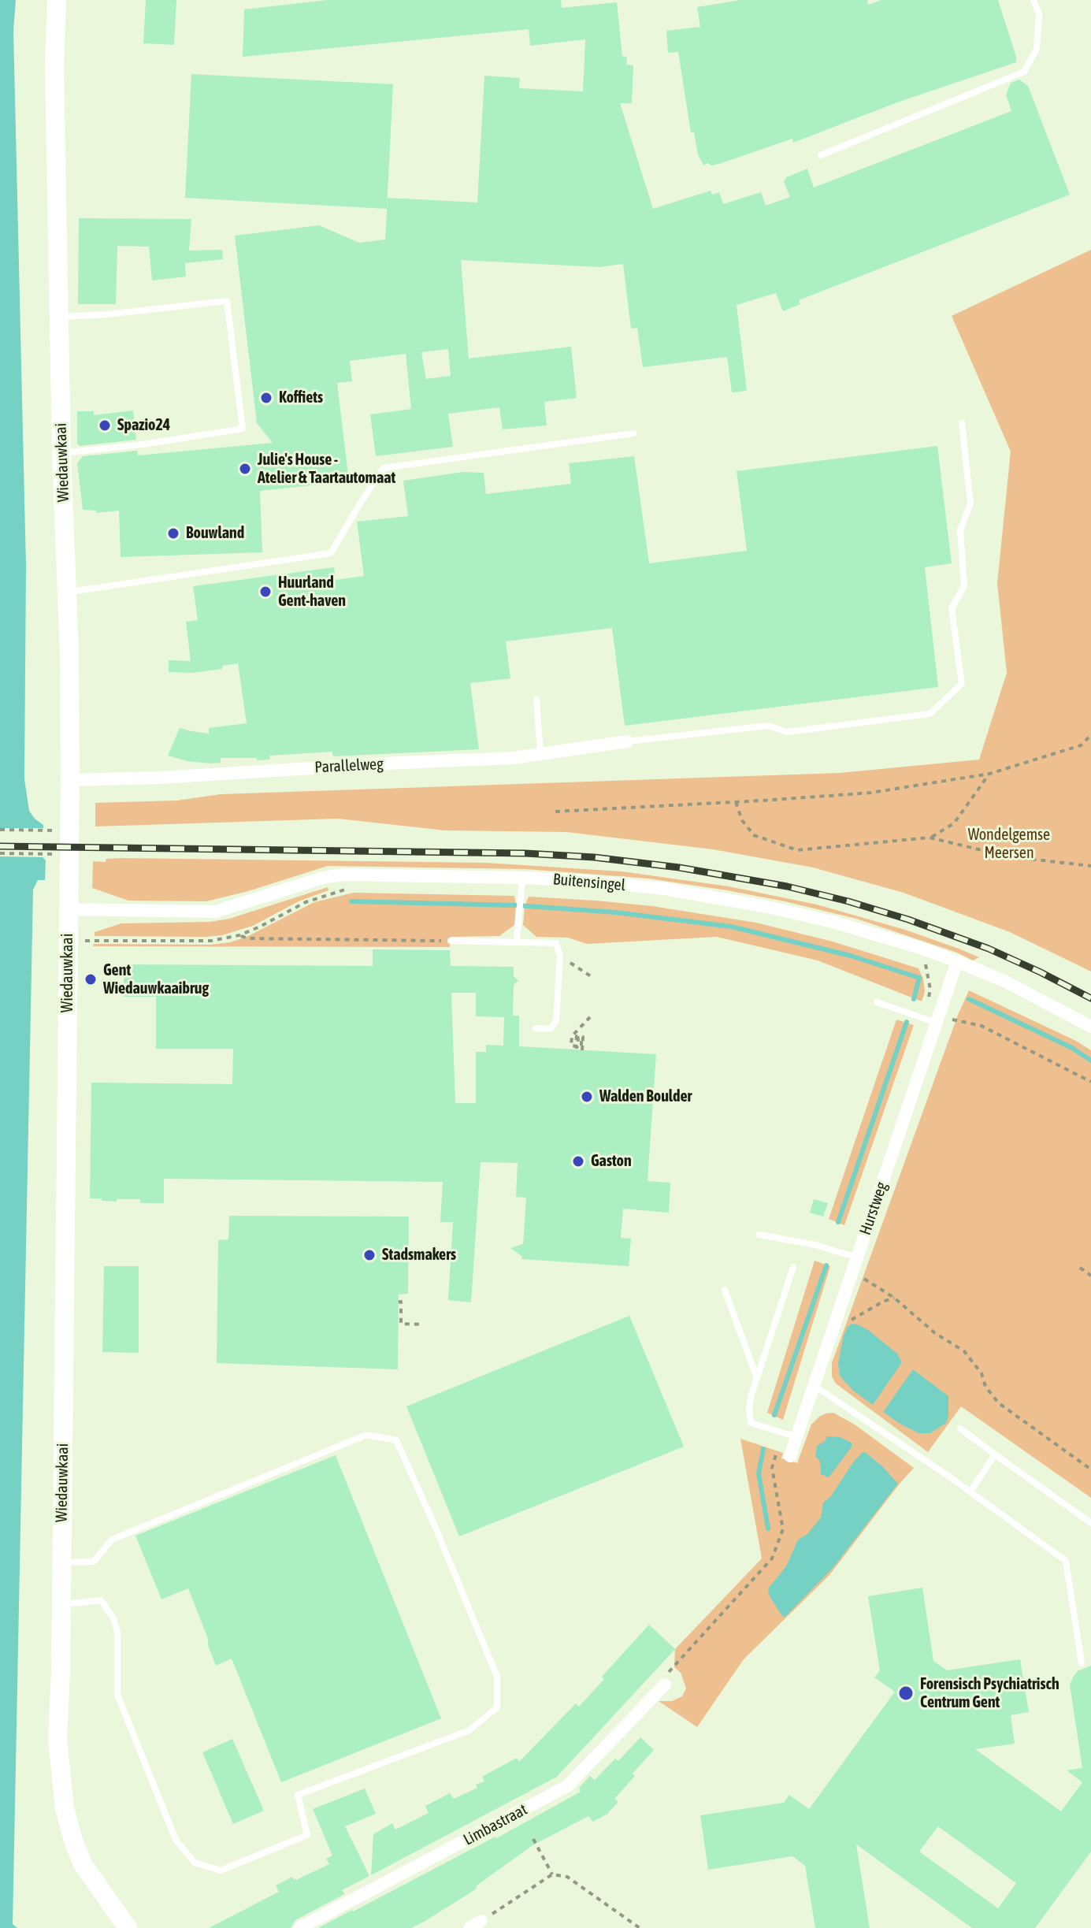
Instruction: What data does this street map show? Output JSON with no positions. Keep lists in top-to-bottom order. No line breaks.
{"streets":{"main road":["Wiedauwkaai"],"street":["Parallelweg","Buitensingel","Hurstweg","Limbastraat"]},"crossings":[["Wiedauwkaai","Parallelweg"],["Wiedauwkaai","Buitensingel"],["Buitensingel","Hurstweg"]],"parks":["Wondelgemse Meersen"],"places":["Koffiets","Spazio24","Julie's House - Atelier & Taartautomaat","Bouwland","Huurland Gent-haven","Gent Wiedauwkaaibrug","Walden Boulder","Gaston","Stadsmakers","Forensisch Psychiatrisch Centrum Gent"]}
